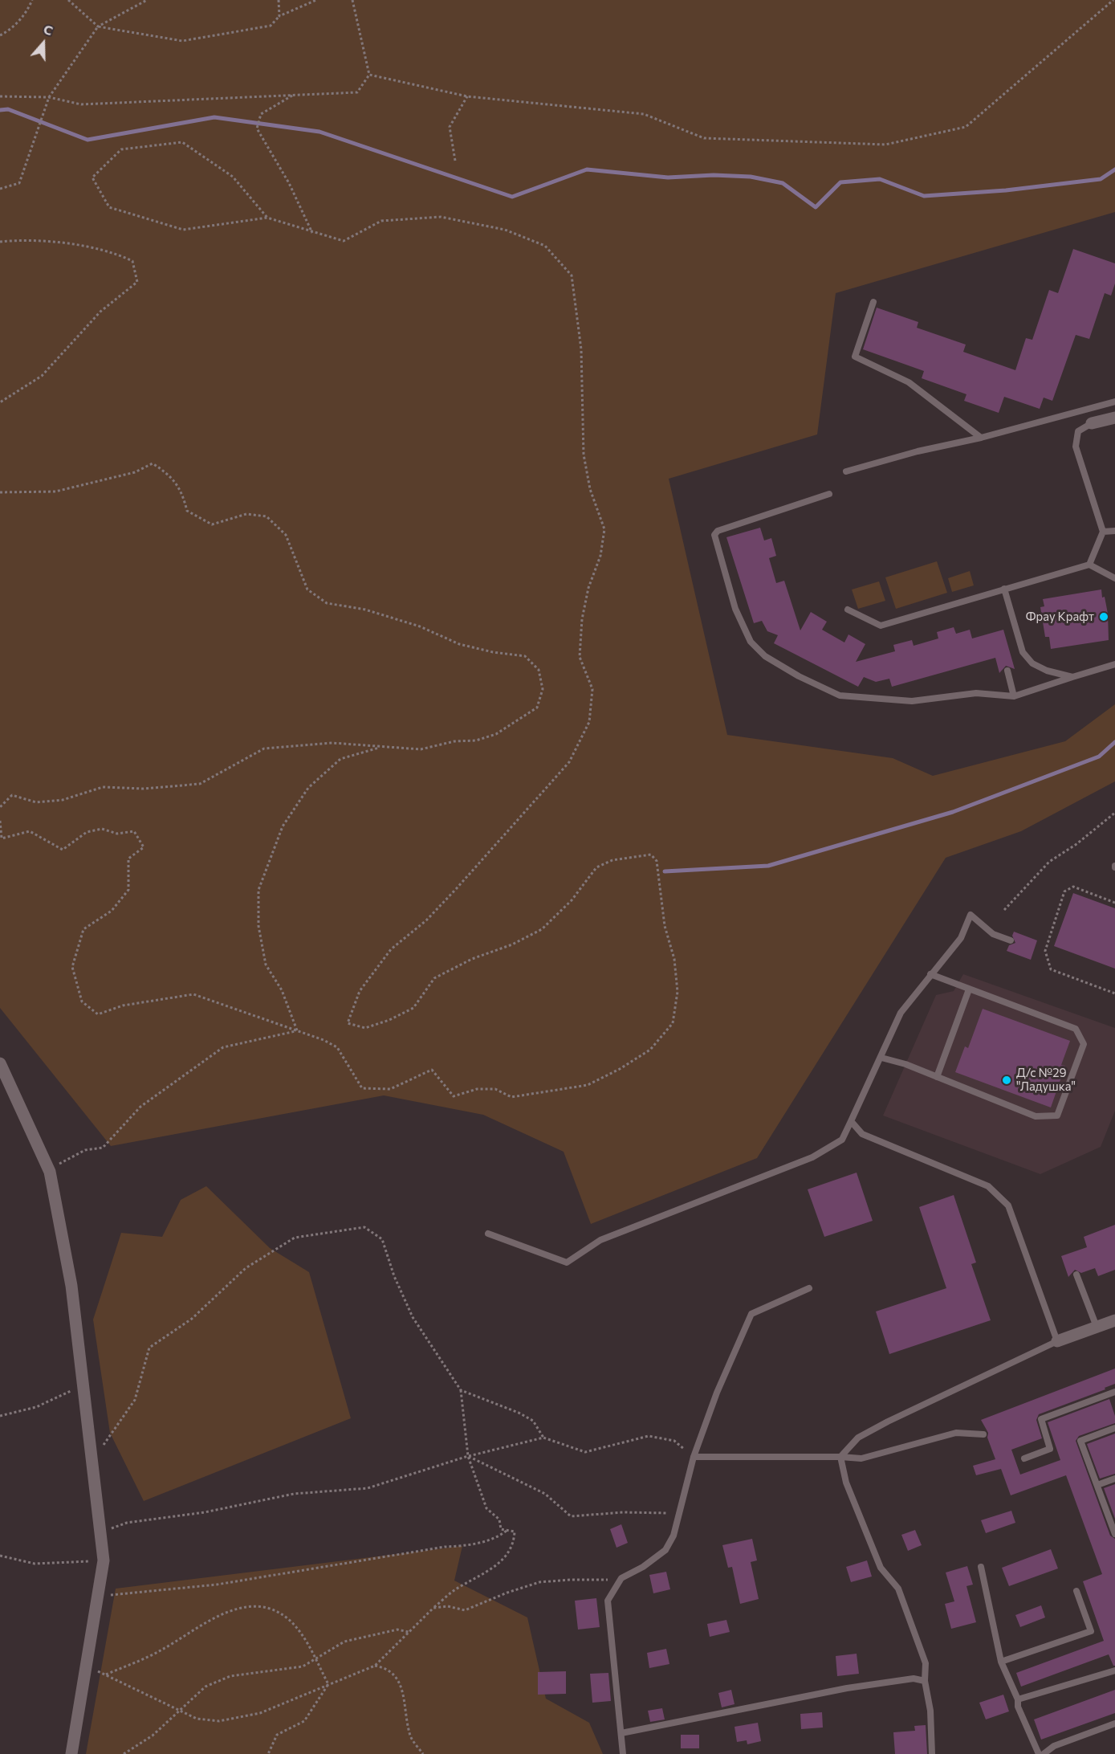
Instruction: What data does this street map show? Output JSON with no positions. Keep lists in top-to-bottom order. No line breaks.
{"places":["Фрау Крафт","Д/с №29 \"Ладушка\""],"north":"top"}
